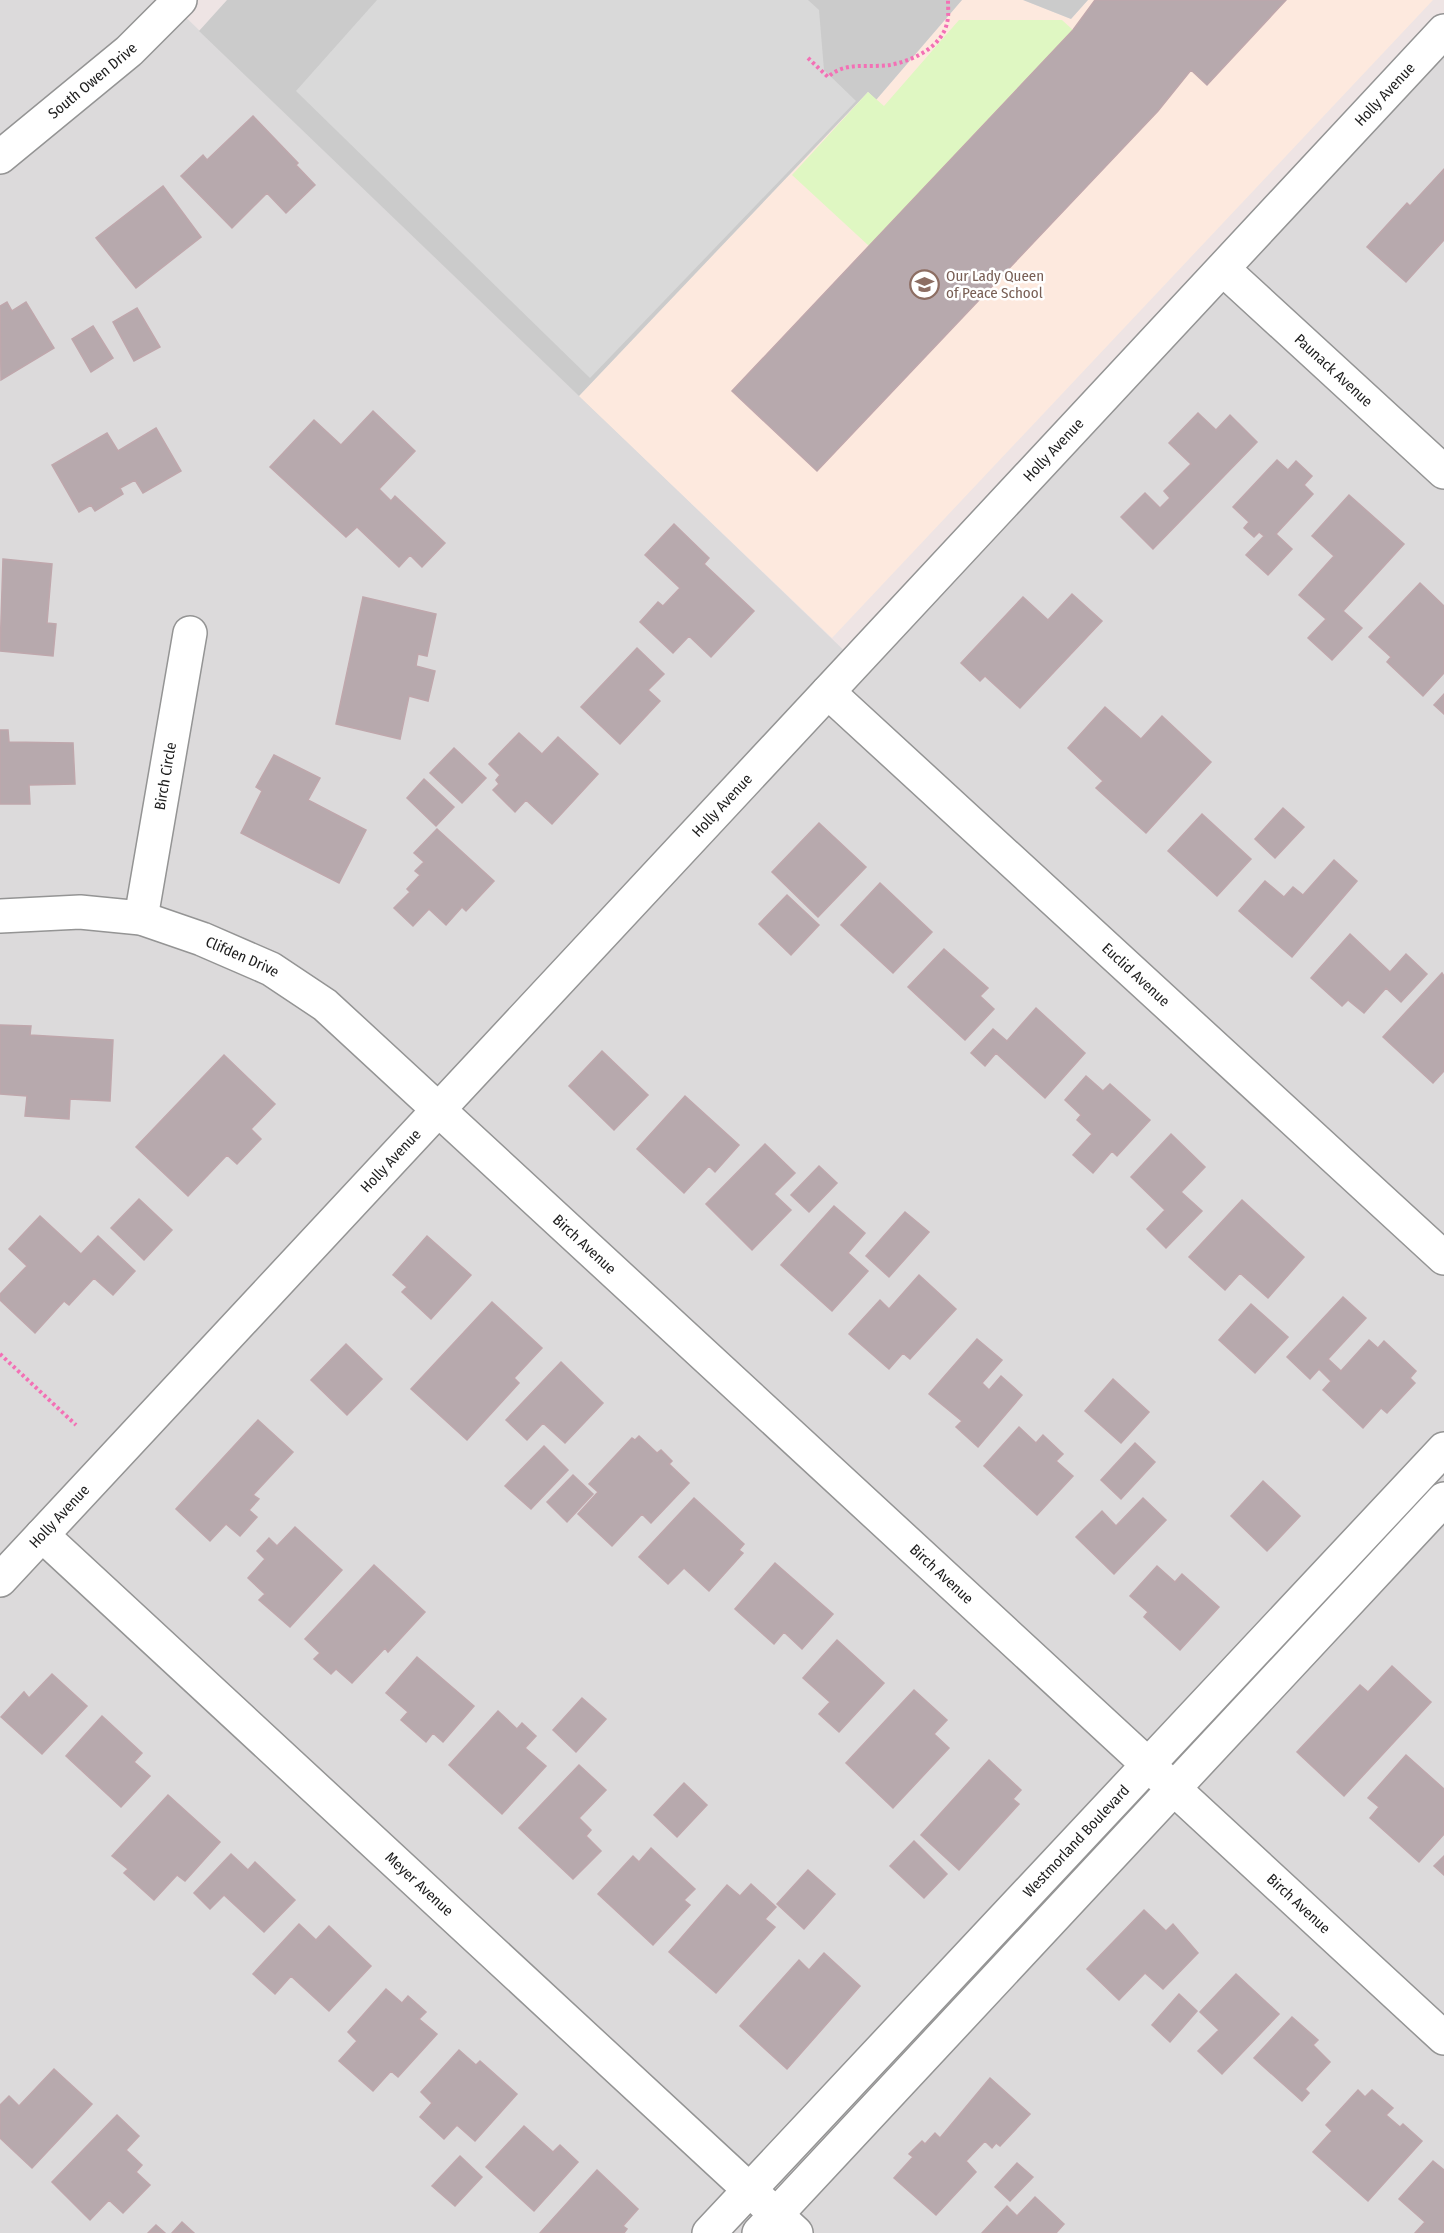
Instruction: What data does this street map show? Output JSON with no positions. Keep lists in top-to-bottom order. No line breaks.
{"streets":{"street":["South Owen Drive","Holly Avenue","Paunack Avenue","Birch Circle","Clifden Drive","Euclid Avenue","Birch Avenue","Westmorland Boulevard","Meyer Avenue"]},"crossings":[["Holly Avenue","Paunack Avenue"],["Holly Avenue","Clifden Drive"],["Holly Avenue","Euclid Avenue"],["Holly Avenue","Birch Avenue"],["Holly Avenue","Meyer Avenue"],["Birch Circle","Clifden Drive"],["Clifden Drive","Birch Avenue"],["Birch Avenue","Westmorland Boulevard"],["Westmorland Boulevard","Meyer Avenue"]],"places":{"school or university":["Our Lady Queen of Peace School"]}}
